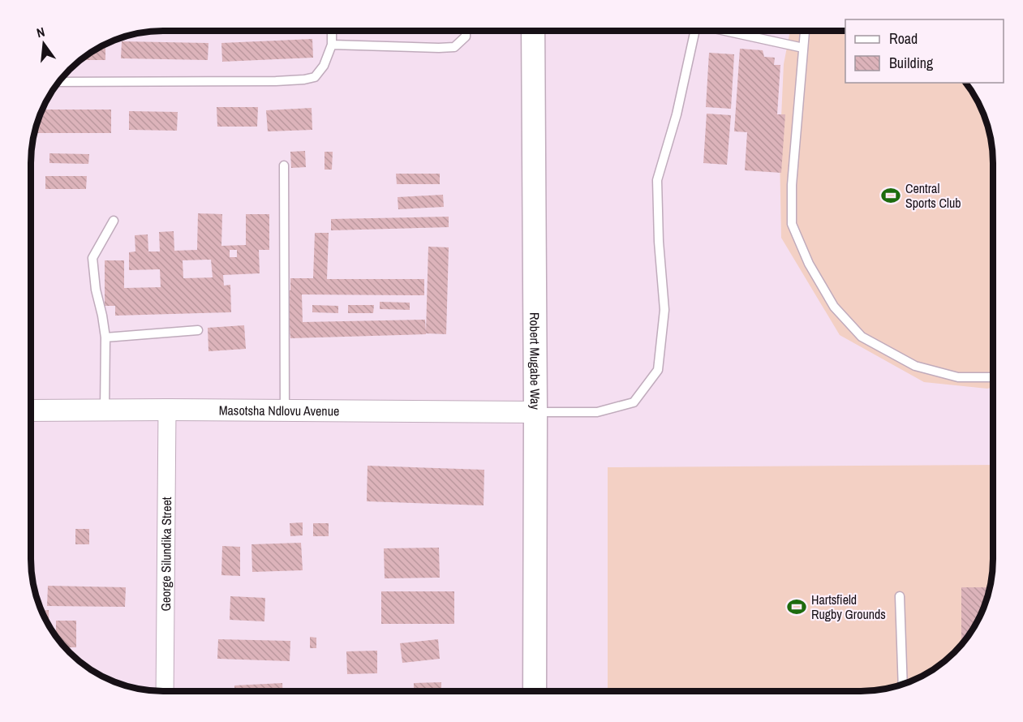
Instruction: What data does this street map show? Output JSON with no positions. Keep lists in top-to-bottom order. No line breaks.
{"streets":{"main road":["Robert Mugabe Way"],"street":["Masotsha Ndlovu Avenue","George Silundika Street"]},"crossings":[["Robert Mugabe Way","Masotsha Ndlovu Avenue"],["Masotsha Ndlovu Avenue","George Silundika Street"]],"places":{"sports":["Central Sports Club","Hartsfield Rugby Grounds"]},"legend":["Road","Building"],"north":"top"}
